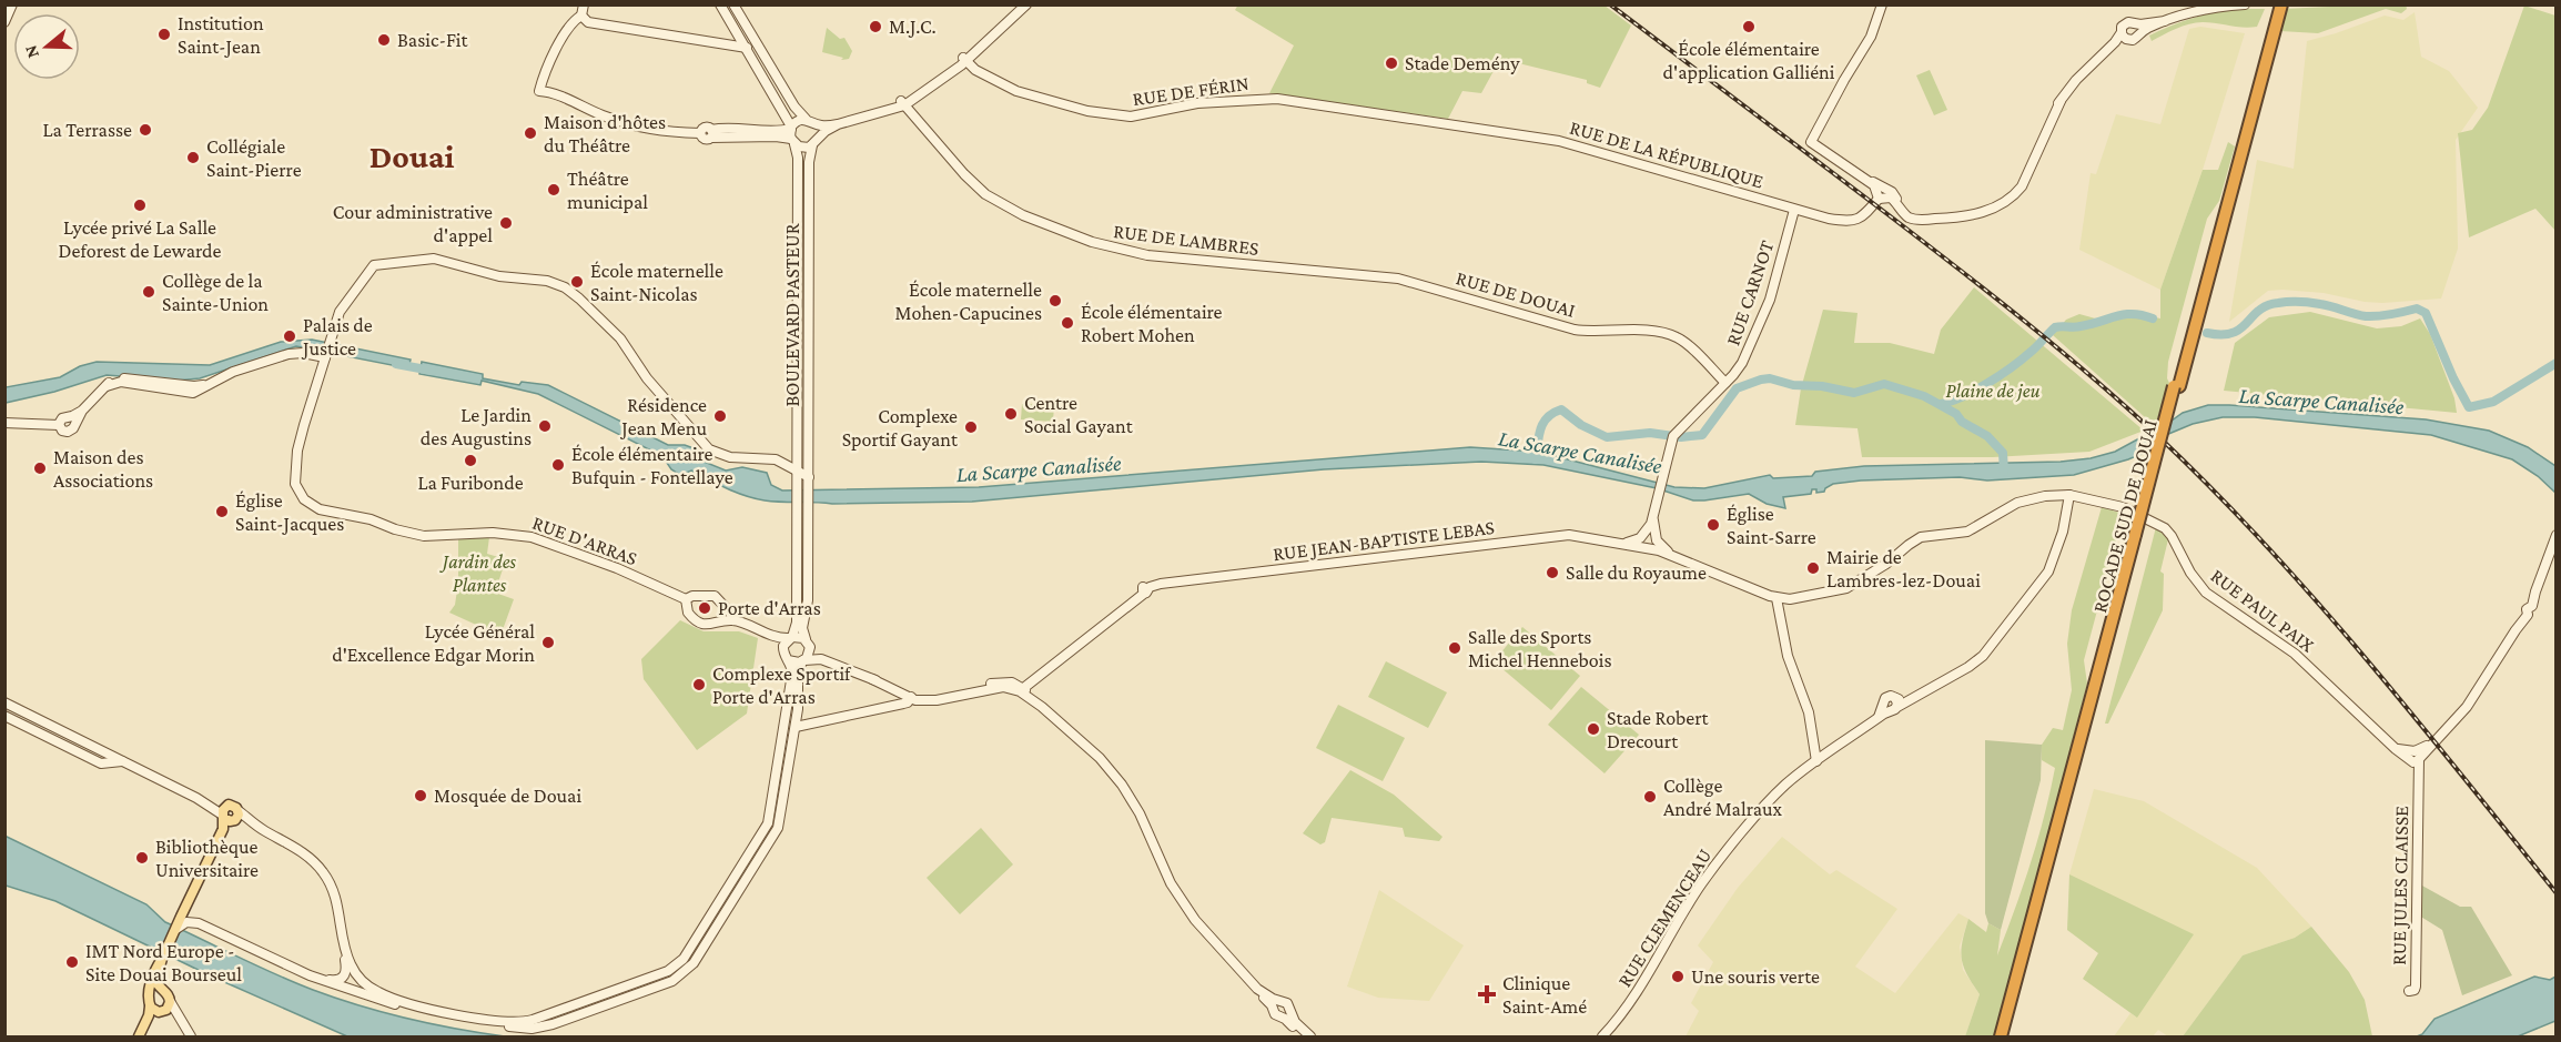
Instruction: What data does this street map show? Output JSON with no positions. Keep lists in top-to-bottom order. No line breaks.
{"streets":{"highway":["ROCADE SUD DE DOUAI"],"street":["RUE DE FÉRIN","RUE DE LA RÉPUBLIQUE","RUE DE LAMBRES","RUE CARNOT","RUE DE DOUAI","BOULEVARD PASTEUR","RUE D'ARRAS","RUE JEAN-BAPTISTE LEBAS","RUE PAUL PAIX","RUE JULES CLAISSE","RUE CLEMENCEAU"]},"crossings":[["RUE DE FÉRIN","RUE DE LA RÉPUBLIQUE"],["RUE DE LA RÉPUBLIQUE","RUE CARNOT"],["RUE DE LAMBRES","RUE DE DOUAI"],["RUE CARNOT","RUE DE DOUAI"],["RUE CARNOT","RUE JEAN-BAPTISTE LEBAS"],["BOULEVARD PASTEUR","RUE D'ARRAS"],["RUE JEAN-BAPTISTE LEBAS","RUE PAUL PAIX"],["RUE PAUL PAIX","RUE JULES CLAISSE"],["RUE PAUL PAIX","RUE CLEMENCEAU"]],"districts":["Douai"],"water":["La Scarpe Canalisée"],"parks":["Plaine de jeu","Jardin des Plantes"],"places":{"other":["M.J.C.","École élémentaire d'application Galliéni","Institution Saint-Jean","Basic-Fit","Stade Demény","La Terrasse","Maison d'hôtes du Théâtre","Collégiale Saint-Pierre","Théâtre municipal","Lycée privé La Salle Deforest de Lewarde","Cour administrative d'appel","École maternelle Saint-Nicolas","Collège de la Sainte-Union","École maternelle Mohen-Capucines","École élémentaire Robert Mohen","Palais de Justice","Centre Social Gayant","Résidence Jean Menu","Le Jardin des Augustins","Complexe Sportif Gayant","La Furibonde","École élémentaire Bufquin - Fontellaye","Maison des Associations","Église Saint-Jacques","Église Saint-Sarre","Mairie de Lambres-lez-Douai","Salle du Royaume","Porte d'Arras","Lycée Général d'Excellence Edgar Morin","Salle des Sports Michel Hennebois","Complexe Sportif Porte d'Arras","Stade Robert Drecourt","Mosquée de Douai","Collège André Malraux","Bibliothèque Universitaire","IMT Nord Europe - Site Douai Bourseul","Une souris verte"],"health":["Clinique Saint-Amé"]},"north":"left"}
